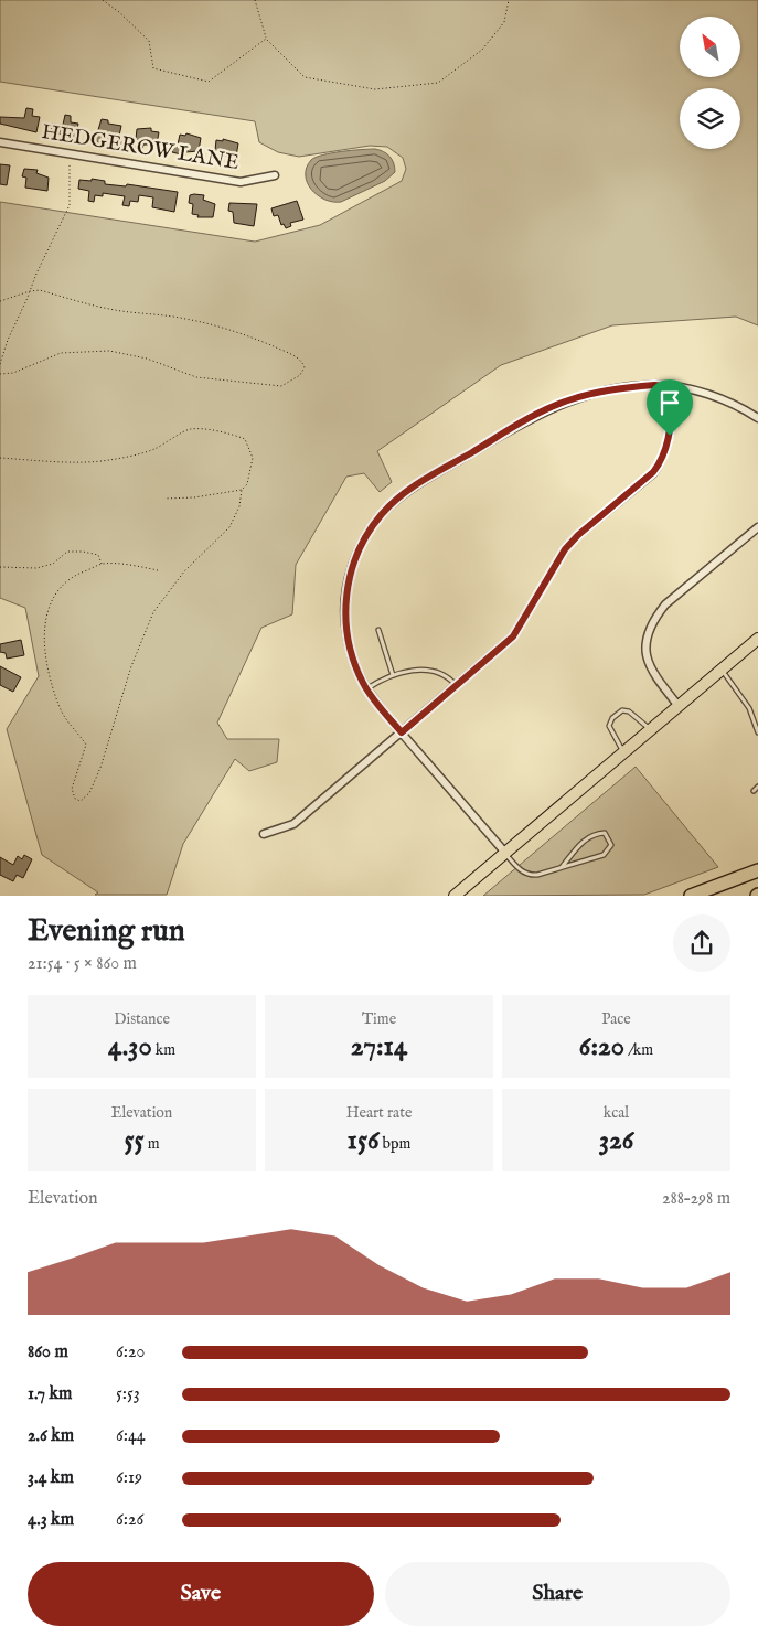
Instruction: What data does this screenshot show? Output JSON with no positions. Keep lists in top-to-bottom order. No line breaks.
{"streets":{"street":["HEDGEROW LANE"]},"north":"top left","page":{"heading":["Evening run","21:54 · 5 × 860 m"],"stats":[["Distance","4.30 km"],["Time","27:14"],["Pace","6:20 /km"],["Elevation","55 m"],["Heart rate","156 bpm"],["kcal","326"]],"chart":["Elevation","288–298 m"],"list":[{"name":"860 m","note":"6:20"},{"name":"1.7 km","note":"5:53"},{"name":"2.6 km","note":"6:44"},{"name":"3.4 km","note":"6:19"},{"name":"4.3 km","note":"6:26"}],"buttons":["Save","Share"]}}
